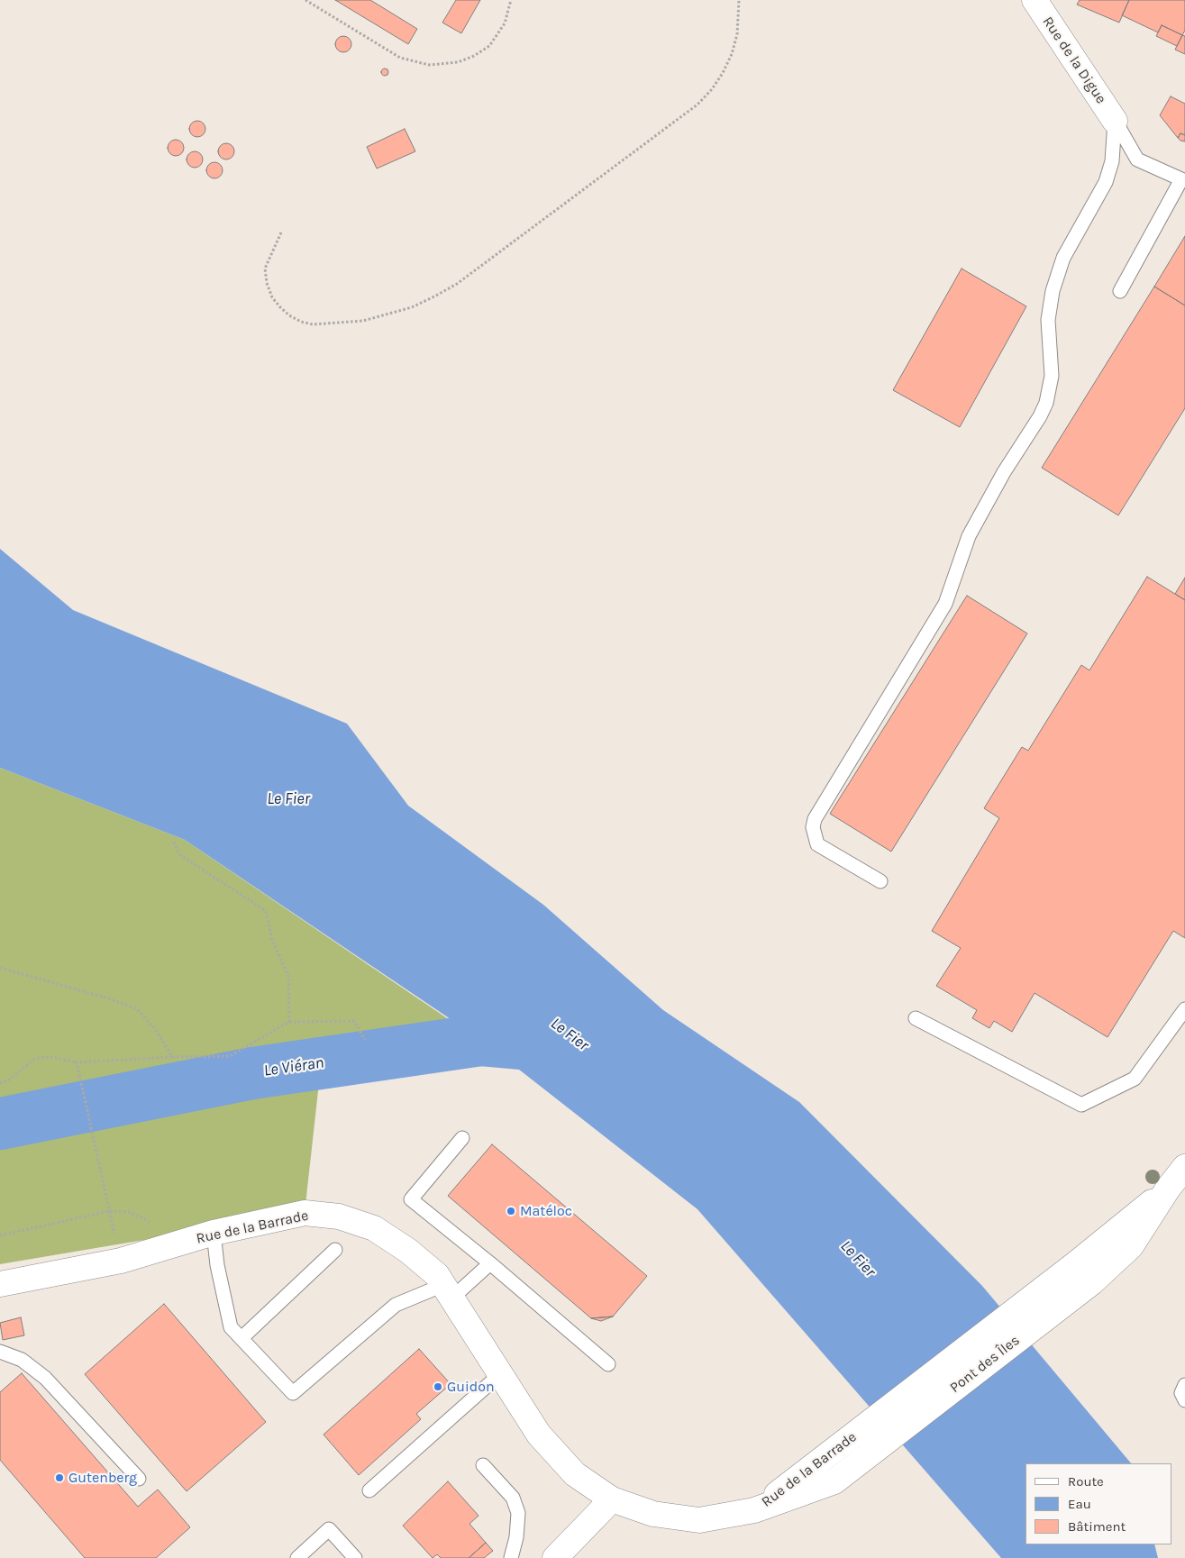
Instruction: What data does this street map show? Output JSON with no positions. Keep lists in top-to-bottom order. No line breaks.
{"streets":{"street":["Rue de la Digue","Rue de la Barrade","Pont des Îles"]},"crossings":[["Rue de la Barrade","Pont des Îles"]],"water":["Le Fier","Le Viéran"],"places":["Matéloc","Guidon","Gutenberg"],"legend":["Route","Eau","Bâtiment"]}
